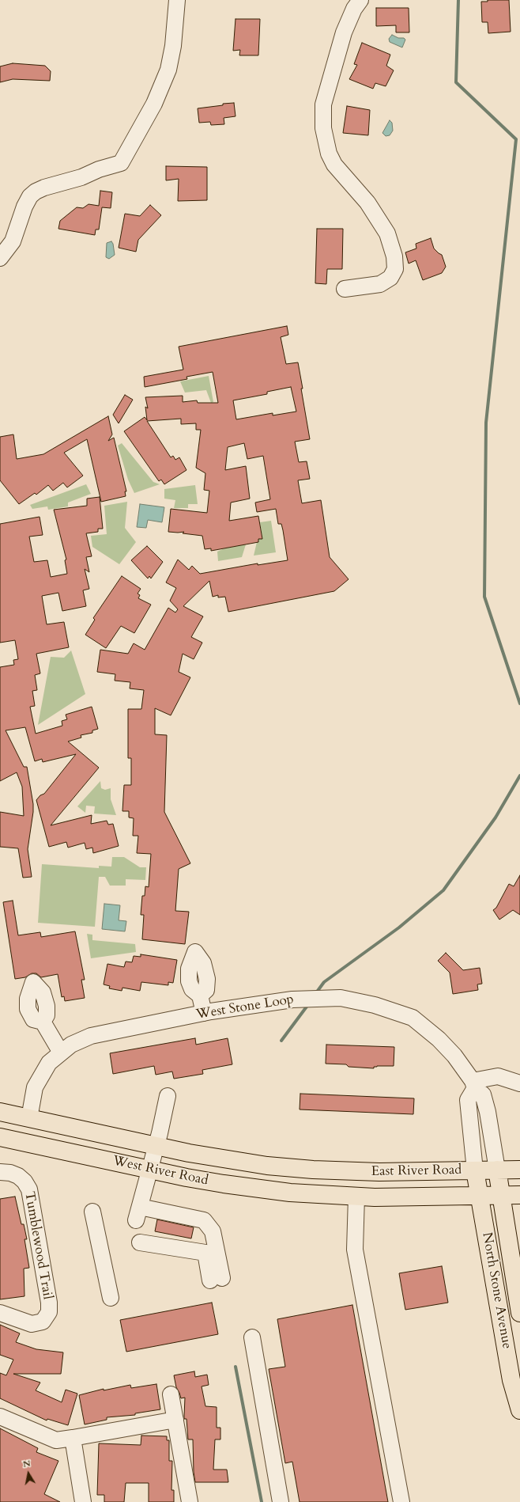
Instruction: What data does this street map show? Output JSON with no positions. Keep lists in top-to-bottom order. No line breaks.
{"streets":{"main road":["West River Road","East River Road","North Stone Avenue"],"street":["West Stone Loop","Tumblewood Trail"]},"crossings":[["West Stone Loop","West River Road"],["West Stone Loop","East River Road"],["West Stone Loop","North Stone Avenue"],["West River Road","East River Road"],["East River Road","North Stone Avenue"]],"north":"top"}
